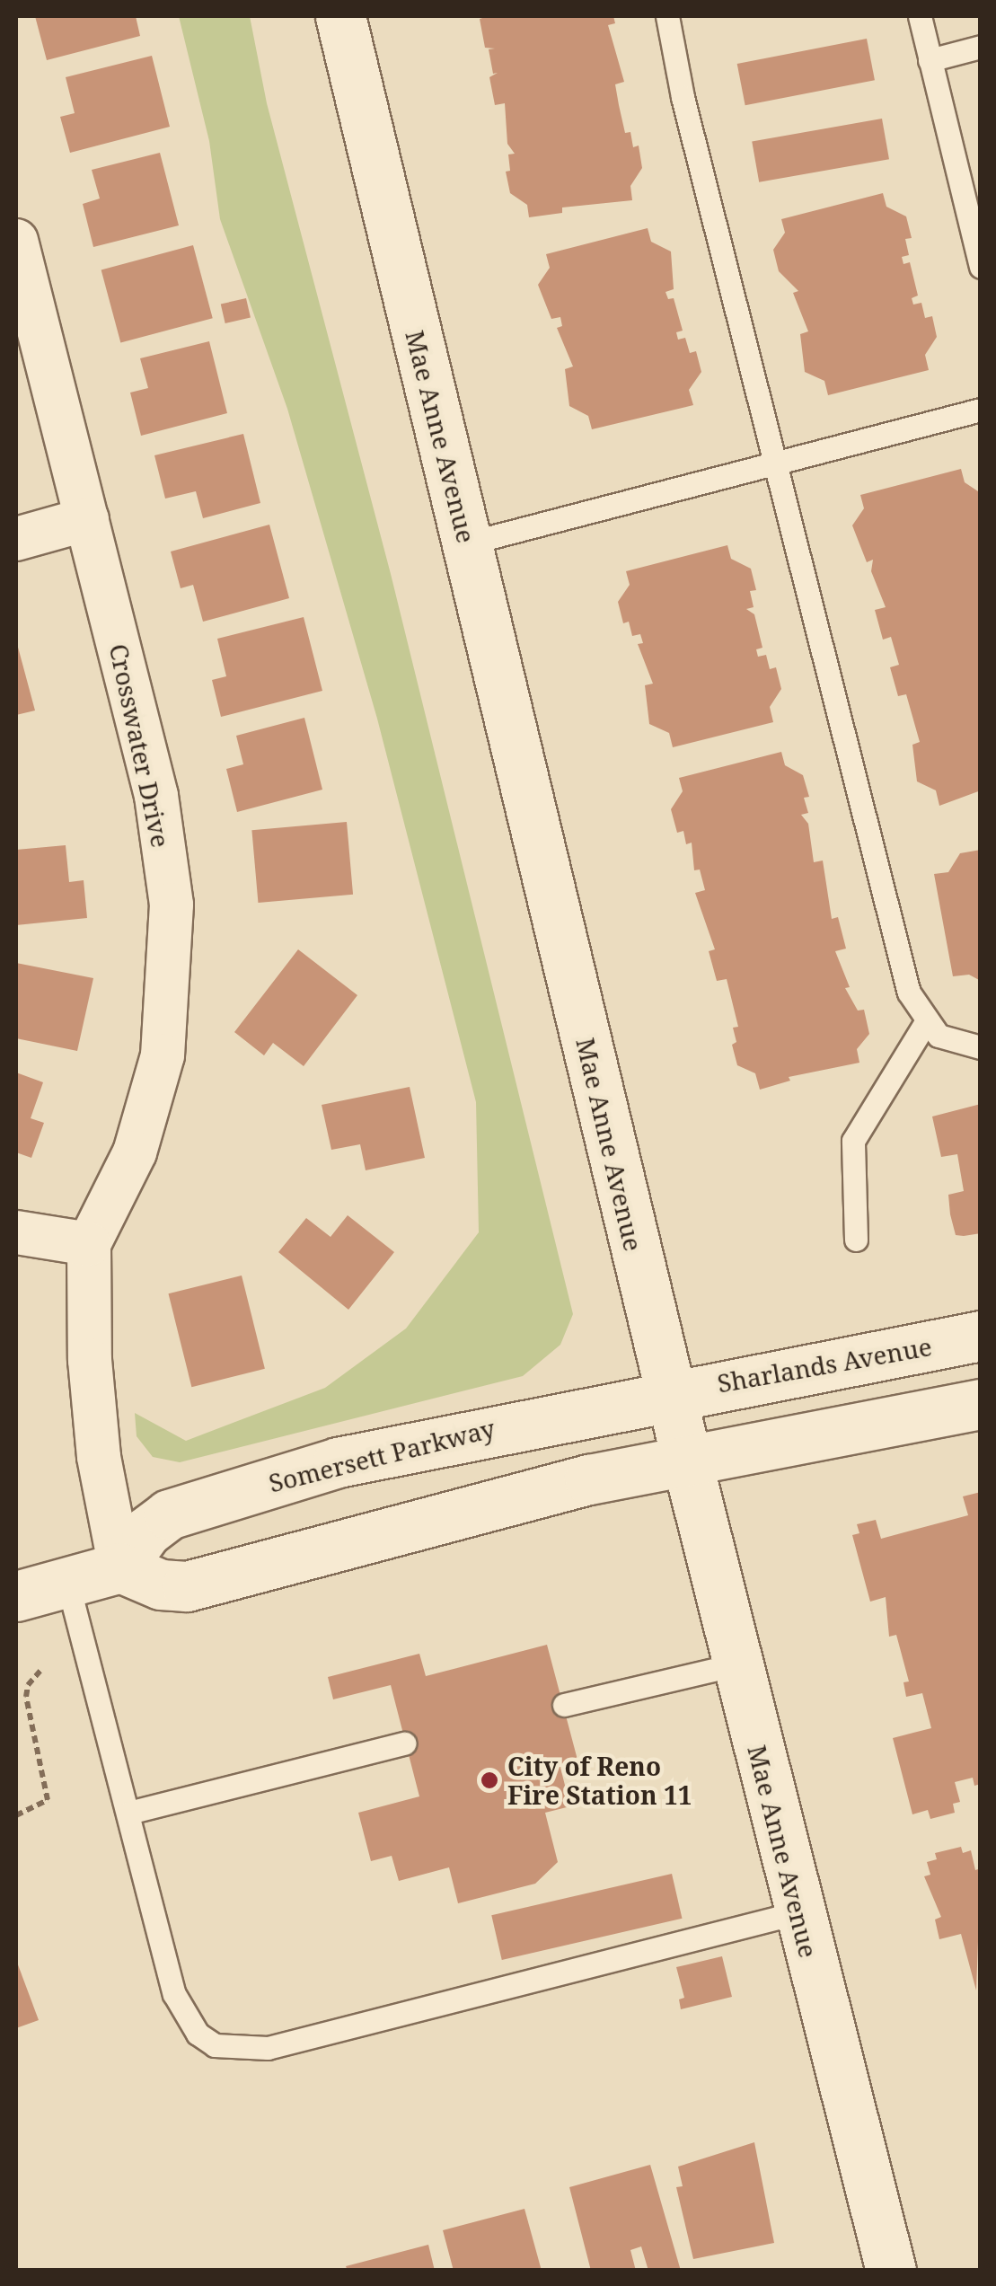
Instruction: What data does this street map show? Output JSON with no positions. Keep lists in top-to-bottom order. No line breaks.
{"streets":{"main road":["Mae Anne Avenue","Sharlands Avenue","Somersett Parkway"],"street":["Crosswater Drive"]},"crossings":[["Mae Anne Avenue","Sharlands Avenue"],["Mae Anne Avenue","Somersett Parkway"],["Crosswater Drive","Somersett Parkway"],["Sharlands Avenue","Somersett Parkway"]],"places":["City of Reno Fire Station 11"]}
